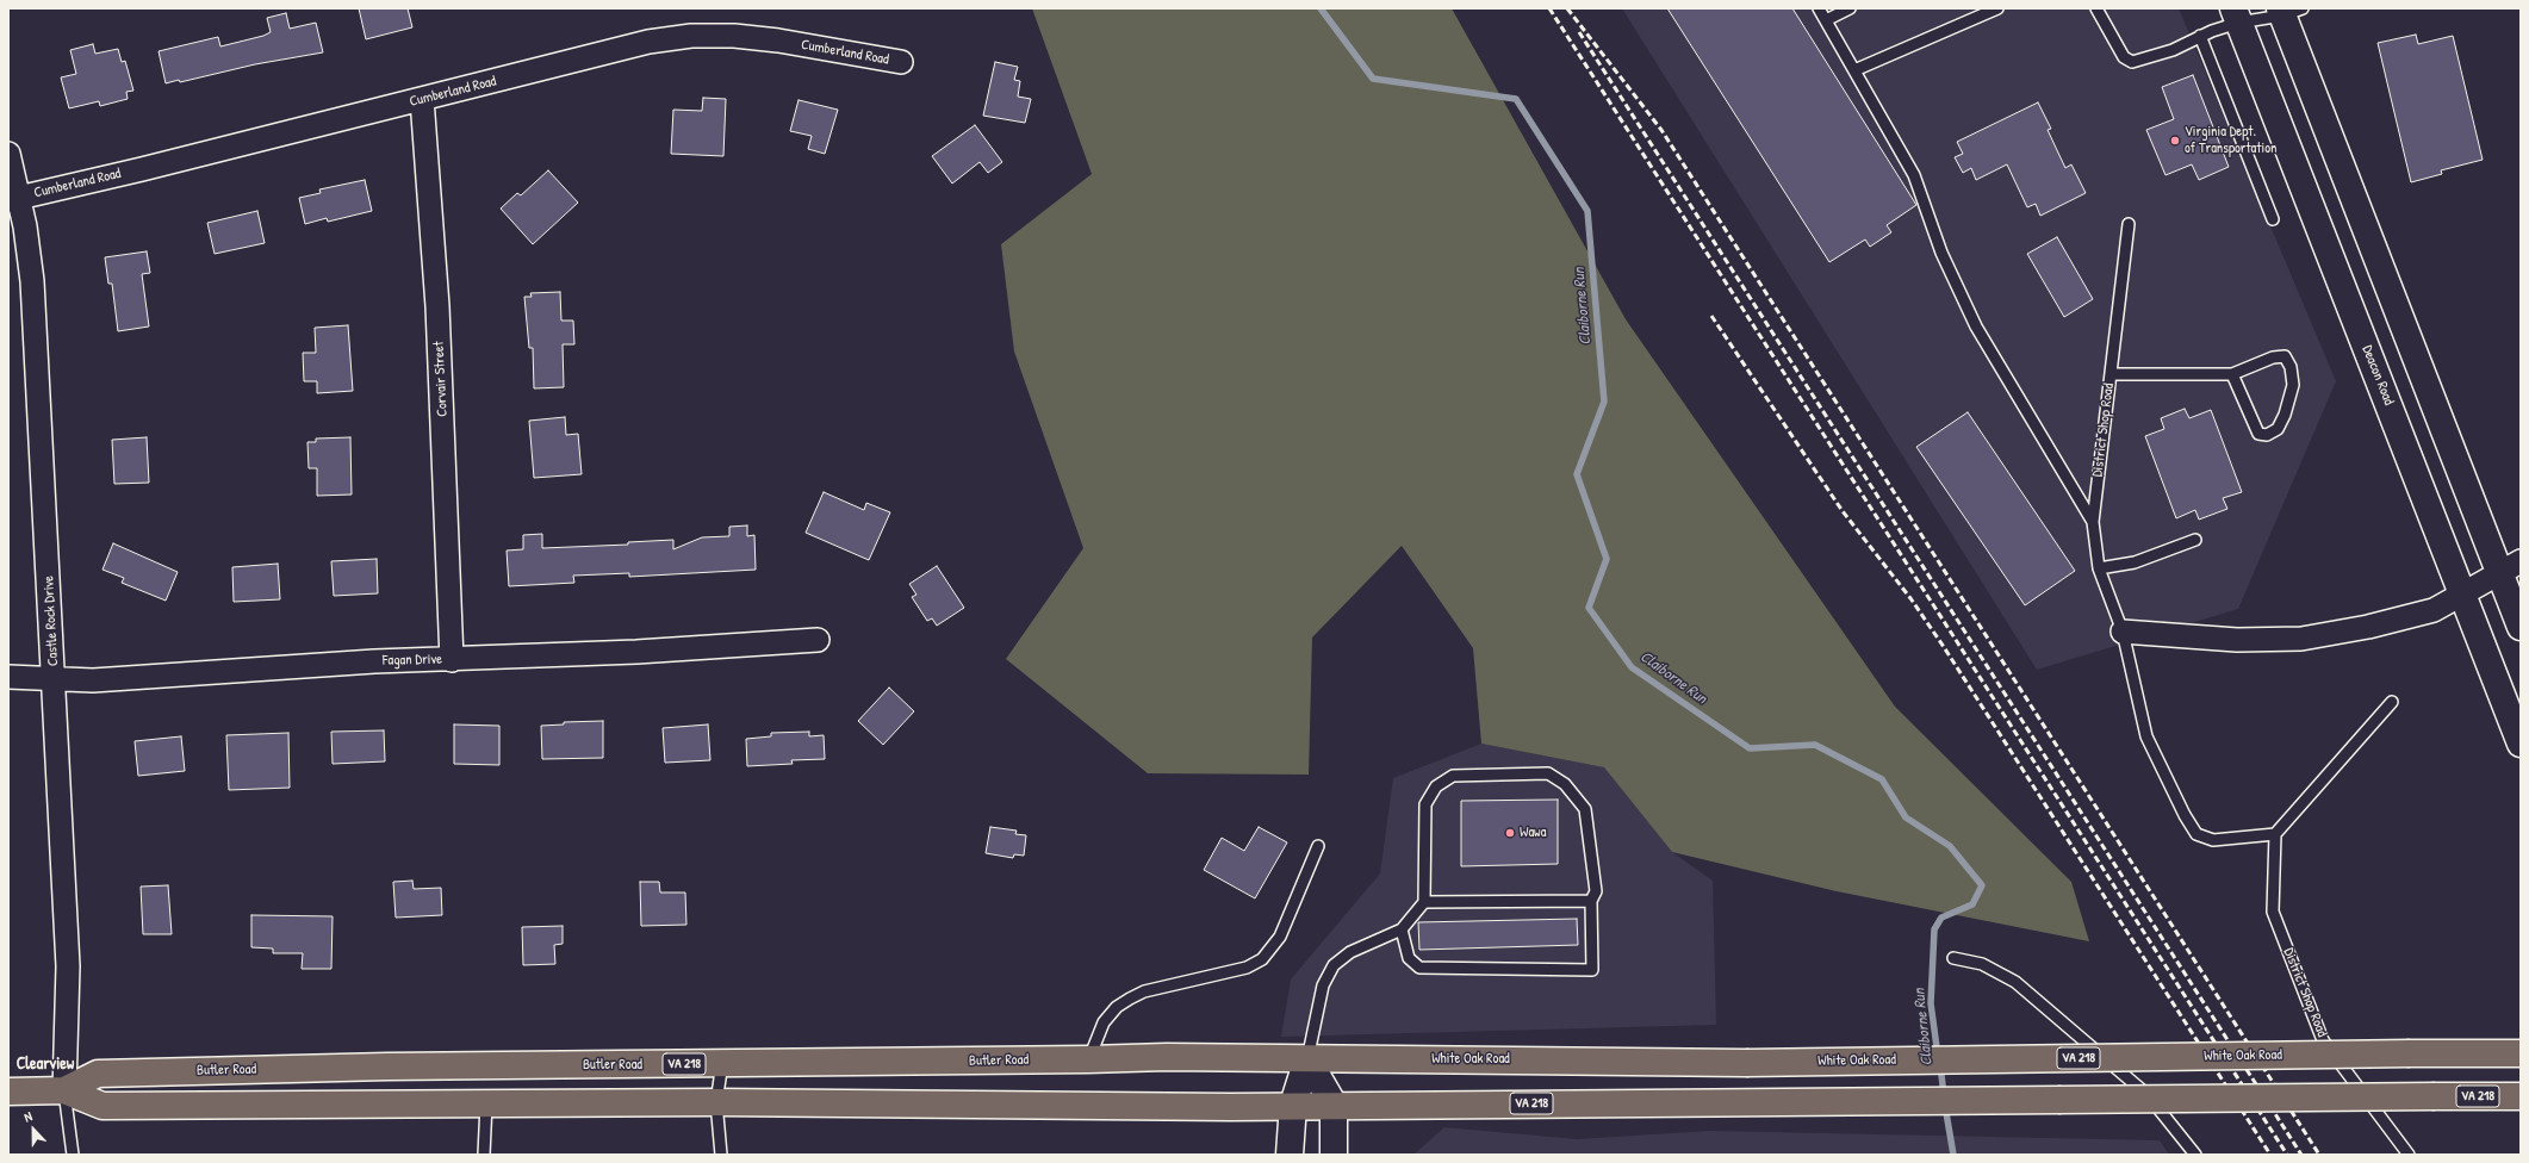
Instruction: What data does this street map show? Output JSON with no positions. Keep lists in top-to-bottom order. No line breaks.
{"streets":{"main road":["Deacon Road","White Oak Road","VA 218","Butler Road"],"street":["Cumberland Road","Corvair Street","Castle Rock Drive","Fagan Drive"],"lane":["District Shop Road"]},"crossings":[["Cumberland Road","Corvair Street"],["Cumberland Road","Castle Rock Drive"],["Corvair Street","Fagan Drive"],["Castle Rock Drive","Fagan Drive"],["Castle Rock Drive","Butler Road"],["White Oak Road","Butler Road"],["VA 218","Butler Road"]],"districts":["Clearview"],"water":["Claiborne Run"],"places":["Virginia Dept. of Transportation","Wawa"],"north":"top"}
